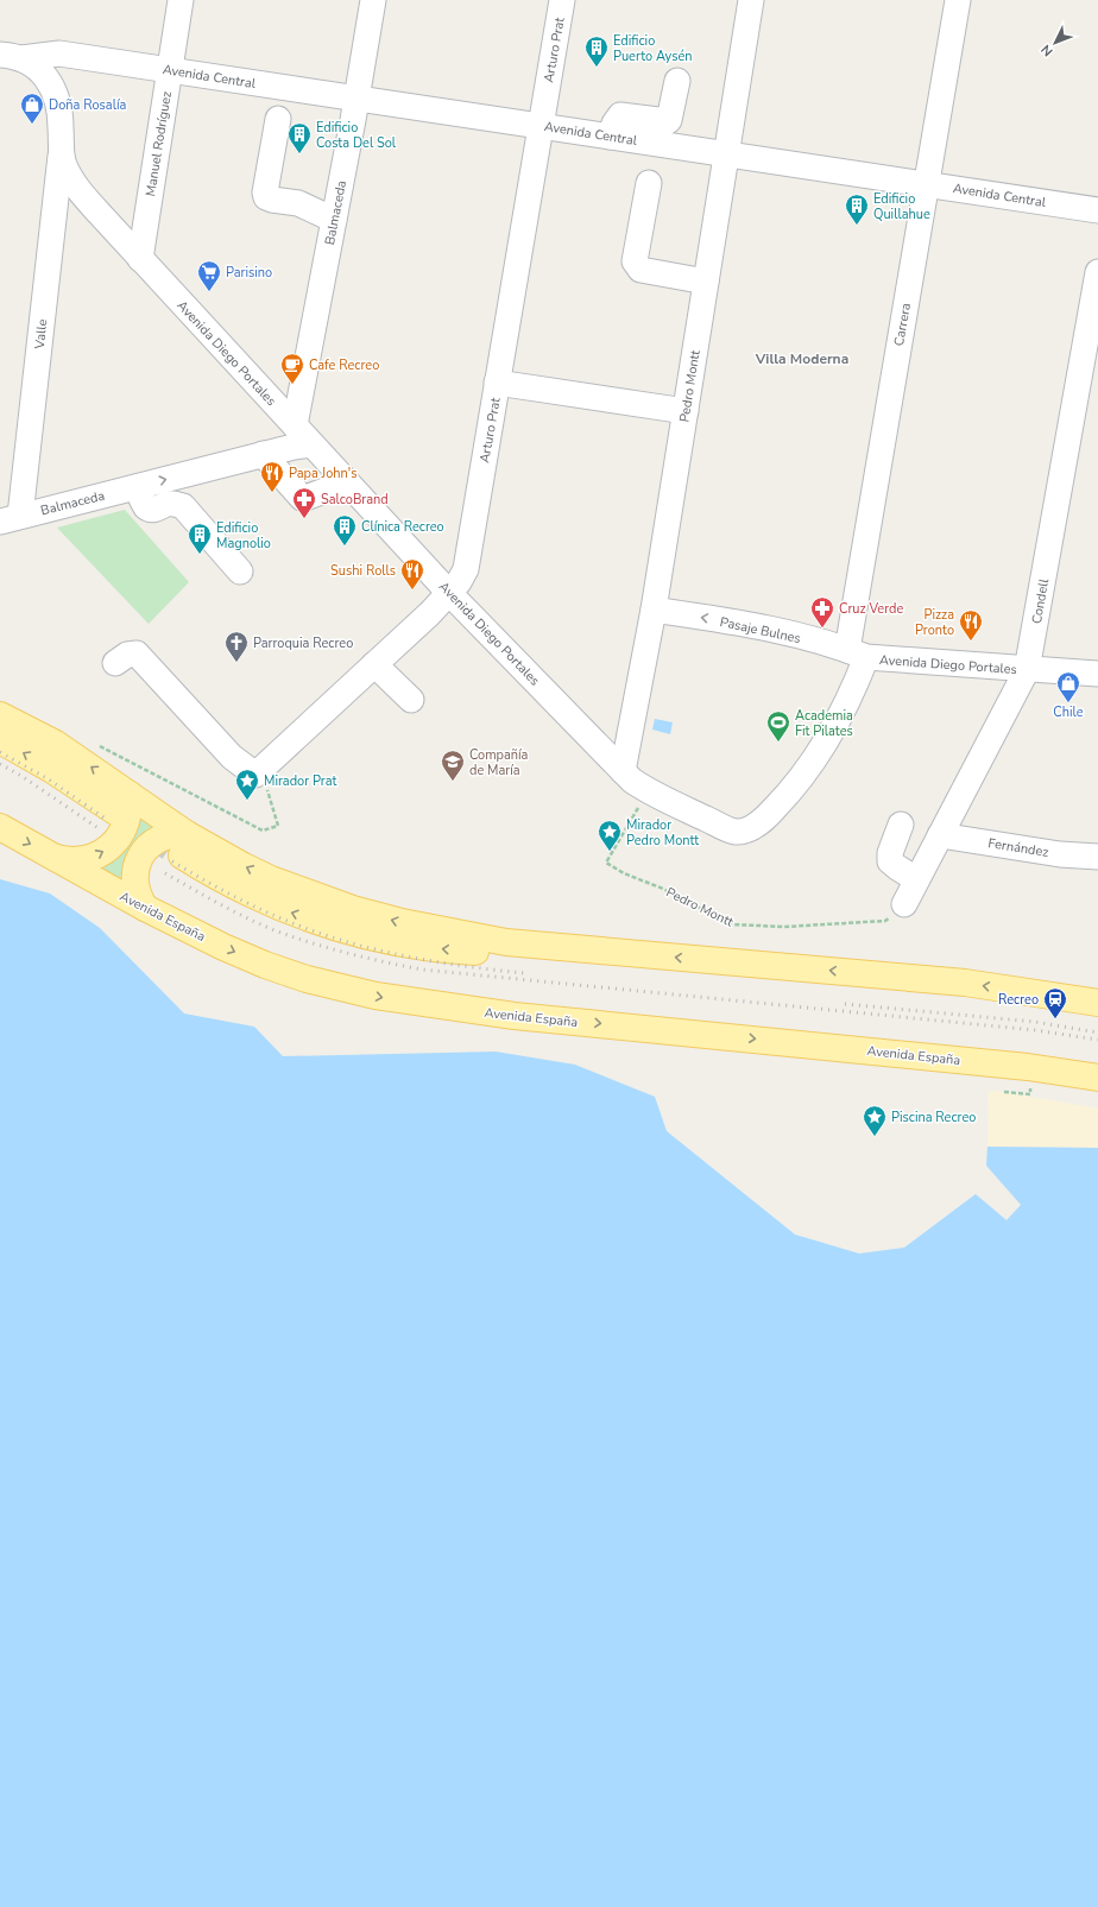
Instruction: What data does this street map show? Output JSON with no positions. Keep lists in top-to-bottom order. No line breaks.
{"streets":{"main road":["Avenida España"],"street":["Arturo Prat","Avenida Central","Manuel Rodríguez","Balmaceda","Carrera","Valle","Avenida Diego Portales","Pedro Montt","Condell","Pasaje Bulnes","Fernández"]},"crossings":[["Arturo Prat","Avenida Central"],["Arturo Prat","Avenida Diego Portales"],["Avenida Central","Manuel Rodríguez"],["Avenida Central","Balmaceda"],["Avenida Central","Carrera"],["Avenida Central","Avenida Diego Portales"],["Avenida Central","Pedro Montt"],["Manuel Rodríguez","Avenida Diego Portales"],["Balmaceda","Valle"],["Balmaceda","Avenida Diego Portales"],["Carrera","Avenida Diego Portales"],["Carrera","Pasaje Bulnes"],["Valle","Avenida Diego Portales"],["Avenida Diego Portales","Pedro Montt"],["Avenida Diego Portales","Condell"],["Avenida Diego Portales","Pasaje Bulnes"],["Pedro Montt","Condell"],["Pedro Montt","Pasaje Bulnes"],["Condell","Fernández"]],"one_way":["Pasaje Bulnes"],"districts":["Villa Moderna"],"places":{"building":["Edificio Puerto Aysén","Edificio Costa Del Sol","Edificio Quillahue","Clínica Recreo","Edificio Magnolio"],"shop":["Doña Rosalía","Chile"],"supermarket":["Parisino"],"cafe":["Cafe Recreo"],"restaurant":["Papa John's","Sushi Rolls","Pizza Pronto"],"pharmacy":["SalcoBrand","Cruz Verde"],"church":["Parroquia Recreo"],"sports":["Academia Fit Pilates"],"school or university":["Compañía de María"],"place":["Mirador Prat","Mirador Pedro Montt","Piscina Recreo"],"station":["Recreo"]},"north":"bottom left"}
